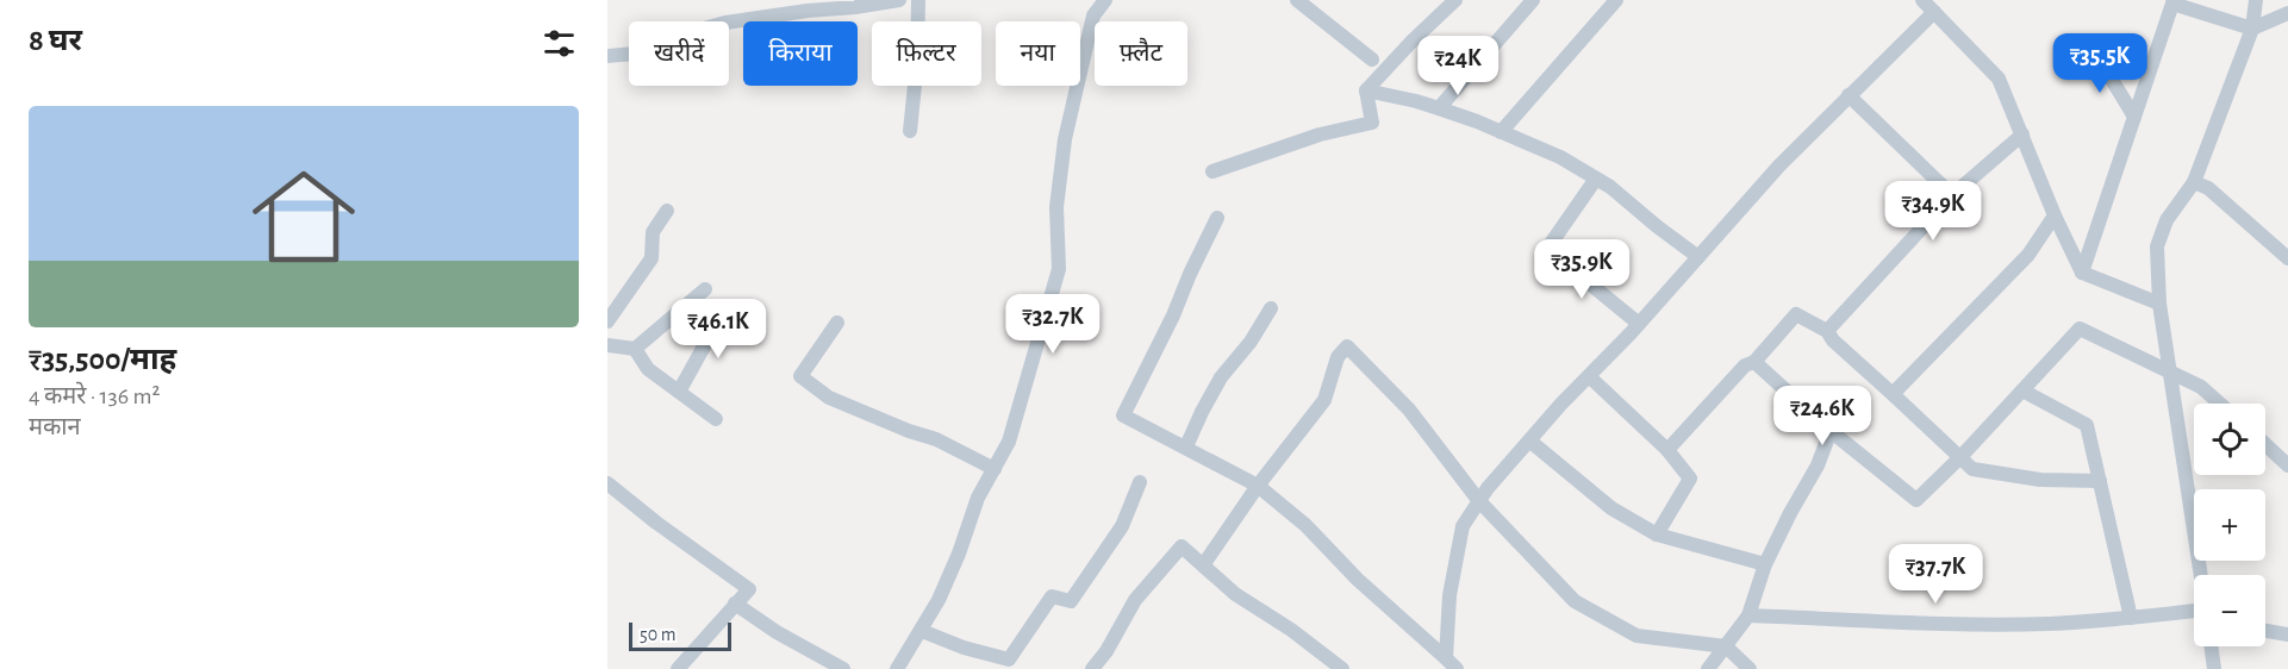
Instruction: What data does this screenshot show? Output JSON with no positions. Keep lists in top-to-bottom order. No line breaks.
{"scale_bar":"50 m","page":{"heading":"8 घर","chip":["खरीदें","किराया","फ़िल्टर","नया","फ़्लैट"],"price":["₹35.5K","₹24K","₹34.9K","₹35.9K","₹32.7K","₹46.1K","₹24.6K","₹37.7K"],"list":[{"name":"₹35,500/माह","note":"4 कमरे · 136 m² · मकान"}],"map_buttons":["+","−"],"scale":"50 m"}}
